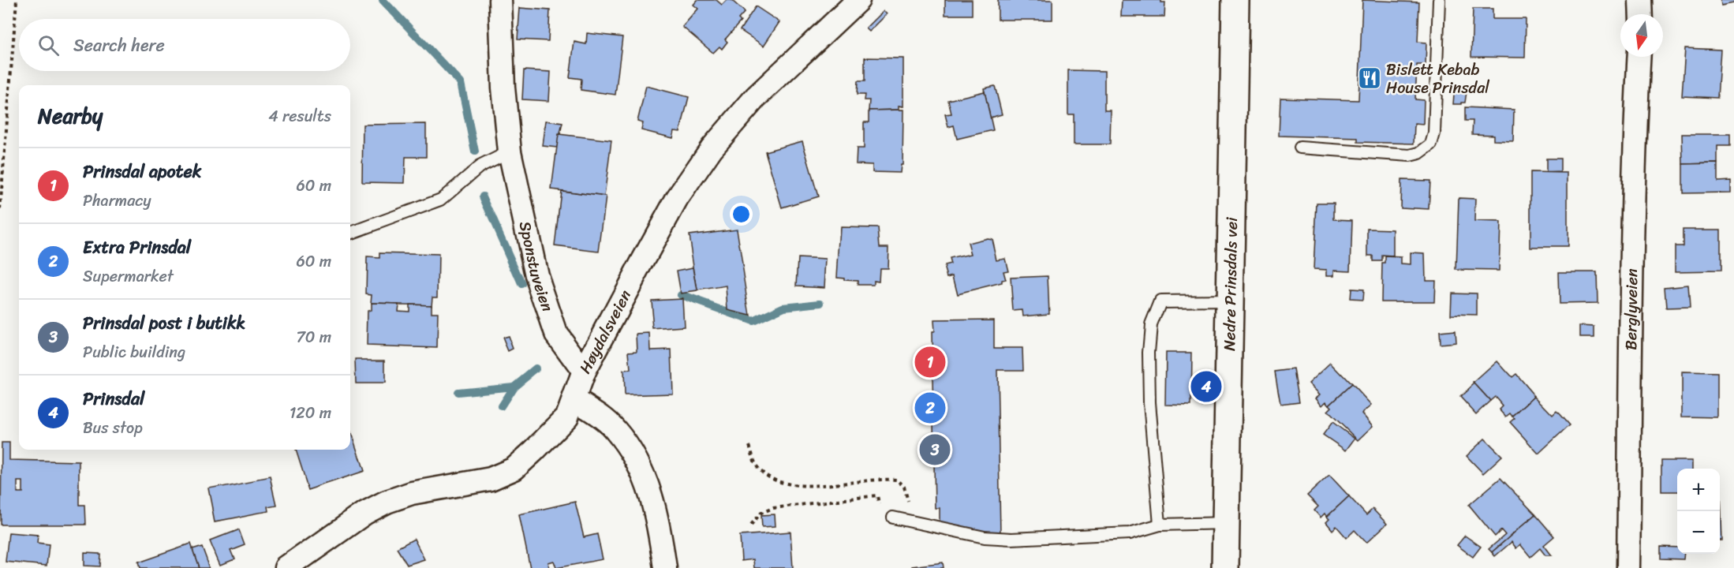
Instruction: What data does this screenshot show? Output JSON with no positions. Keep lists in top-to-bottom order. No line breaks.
{"streets":{"main road":["Nedre Prinsdals vei"],"street":["Sponstuveien","Berglyveien","Høydalsveien"]},"crossings":[["Sponstuveien","Høydalsveien"]],"places":{"restaurant":["Bislett Kebab House Prinsdal"]},"north":"bottom","page":{"search":"Search here","heading":["Nearby","4 results"],"list":[{"mark":"1","name":"Prinsdal apotek","note":"Pharmacy","value":"60 m"},{"mark":"2","name":"Extra Prinsdal","note":"Supermarket","value":"60 m"},{"mark":"3","name":"Prinsdal post i butikk","note":"Public building","value":"70 m"},{"mark":"4","name":"Prinsdal","note":"Bus stop","value":"120 m"}],"pins":["1","4","2","3"],"map_buttons":["+","−"]}}
